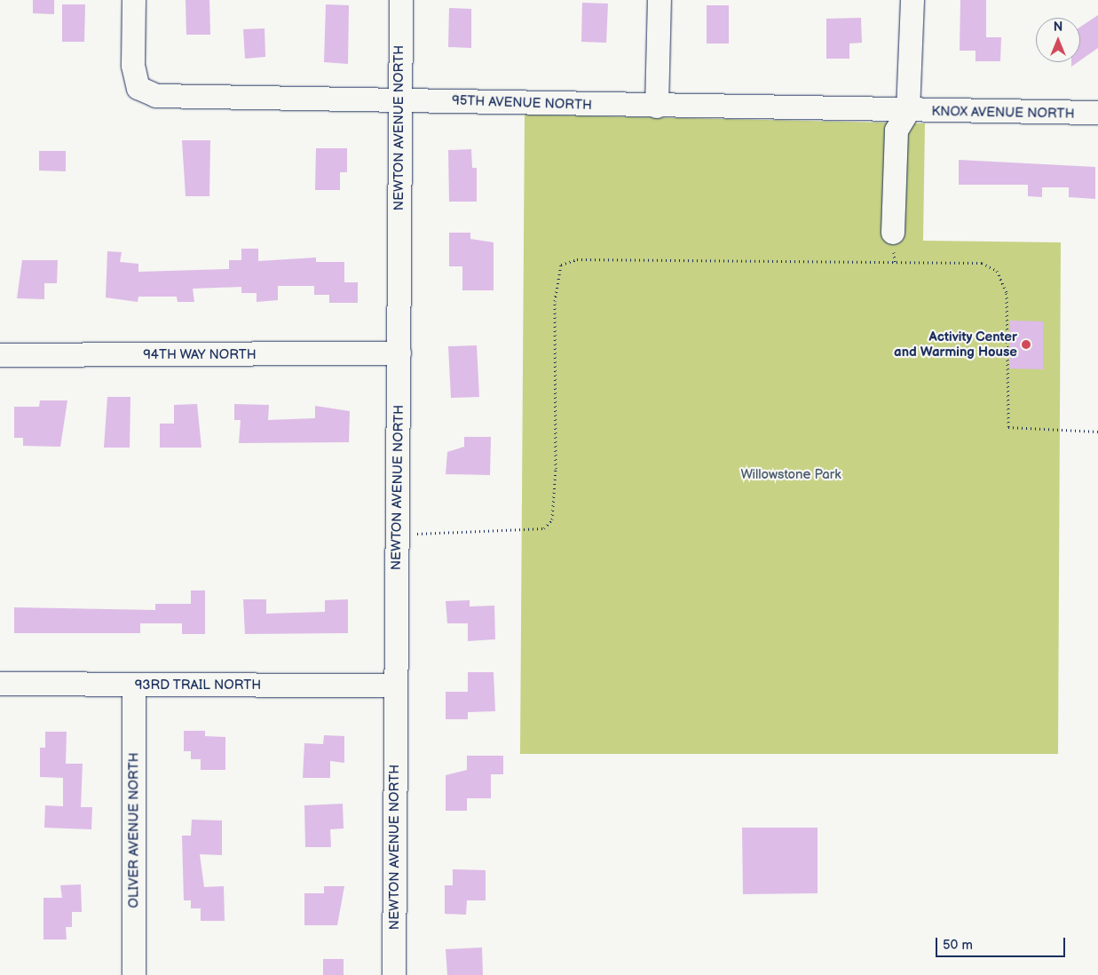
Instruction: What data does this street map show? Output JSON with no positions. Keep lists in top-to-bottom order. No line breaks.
{"streets":{"street":["95TH AVENUE NORTH","KNOX AVENUE NORTH","NEWTON AVENUE NORTH","94TH WAY NORTH","93RD TRAIL NORTH","OLIVER AVENUE NORTH"]},"crossings":[["95TH AVENUE NORTH","KNOX AVENUE NORTH"],["95TH AVENUE NORTH","NEWTON AVENUE NORTH"],["NEWTON AVENUE NORTH","94TH WAY NORTH"],["NEWTON AVENUE NORTH","93RD TRAIL NORTH"],["93RD TRAIL NORTH","OLIVER AVENUE NORTH"]],"parks":["Willowstone Park"],"places":["Activity Center and Warming House"],"scale_bar":"50 m","north":"top"}
